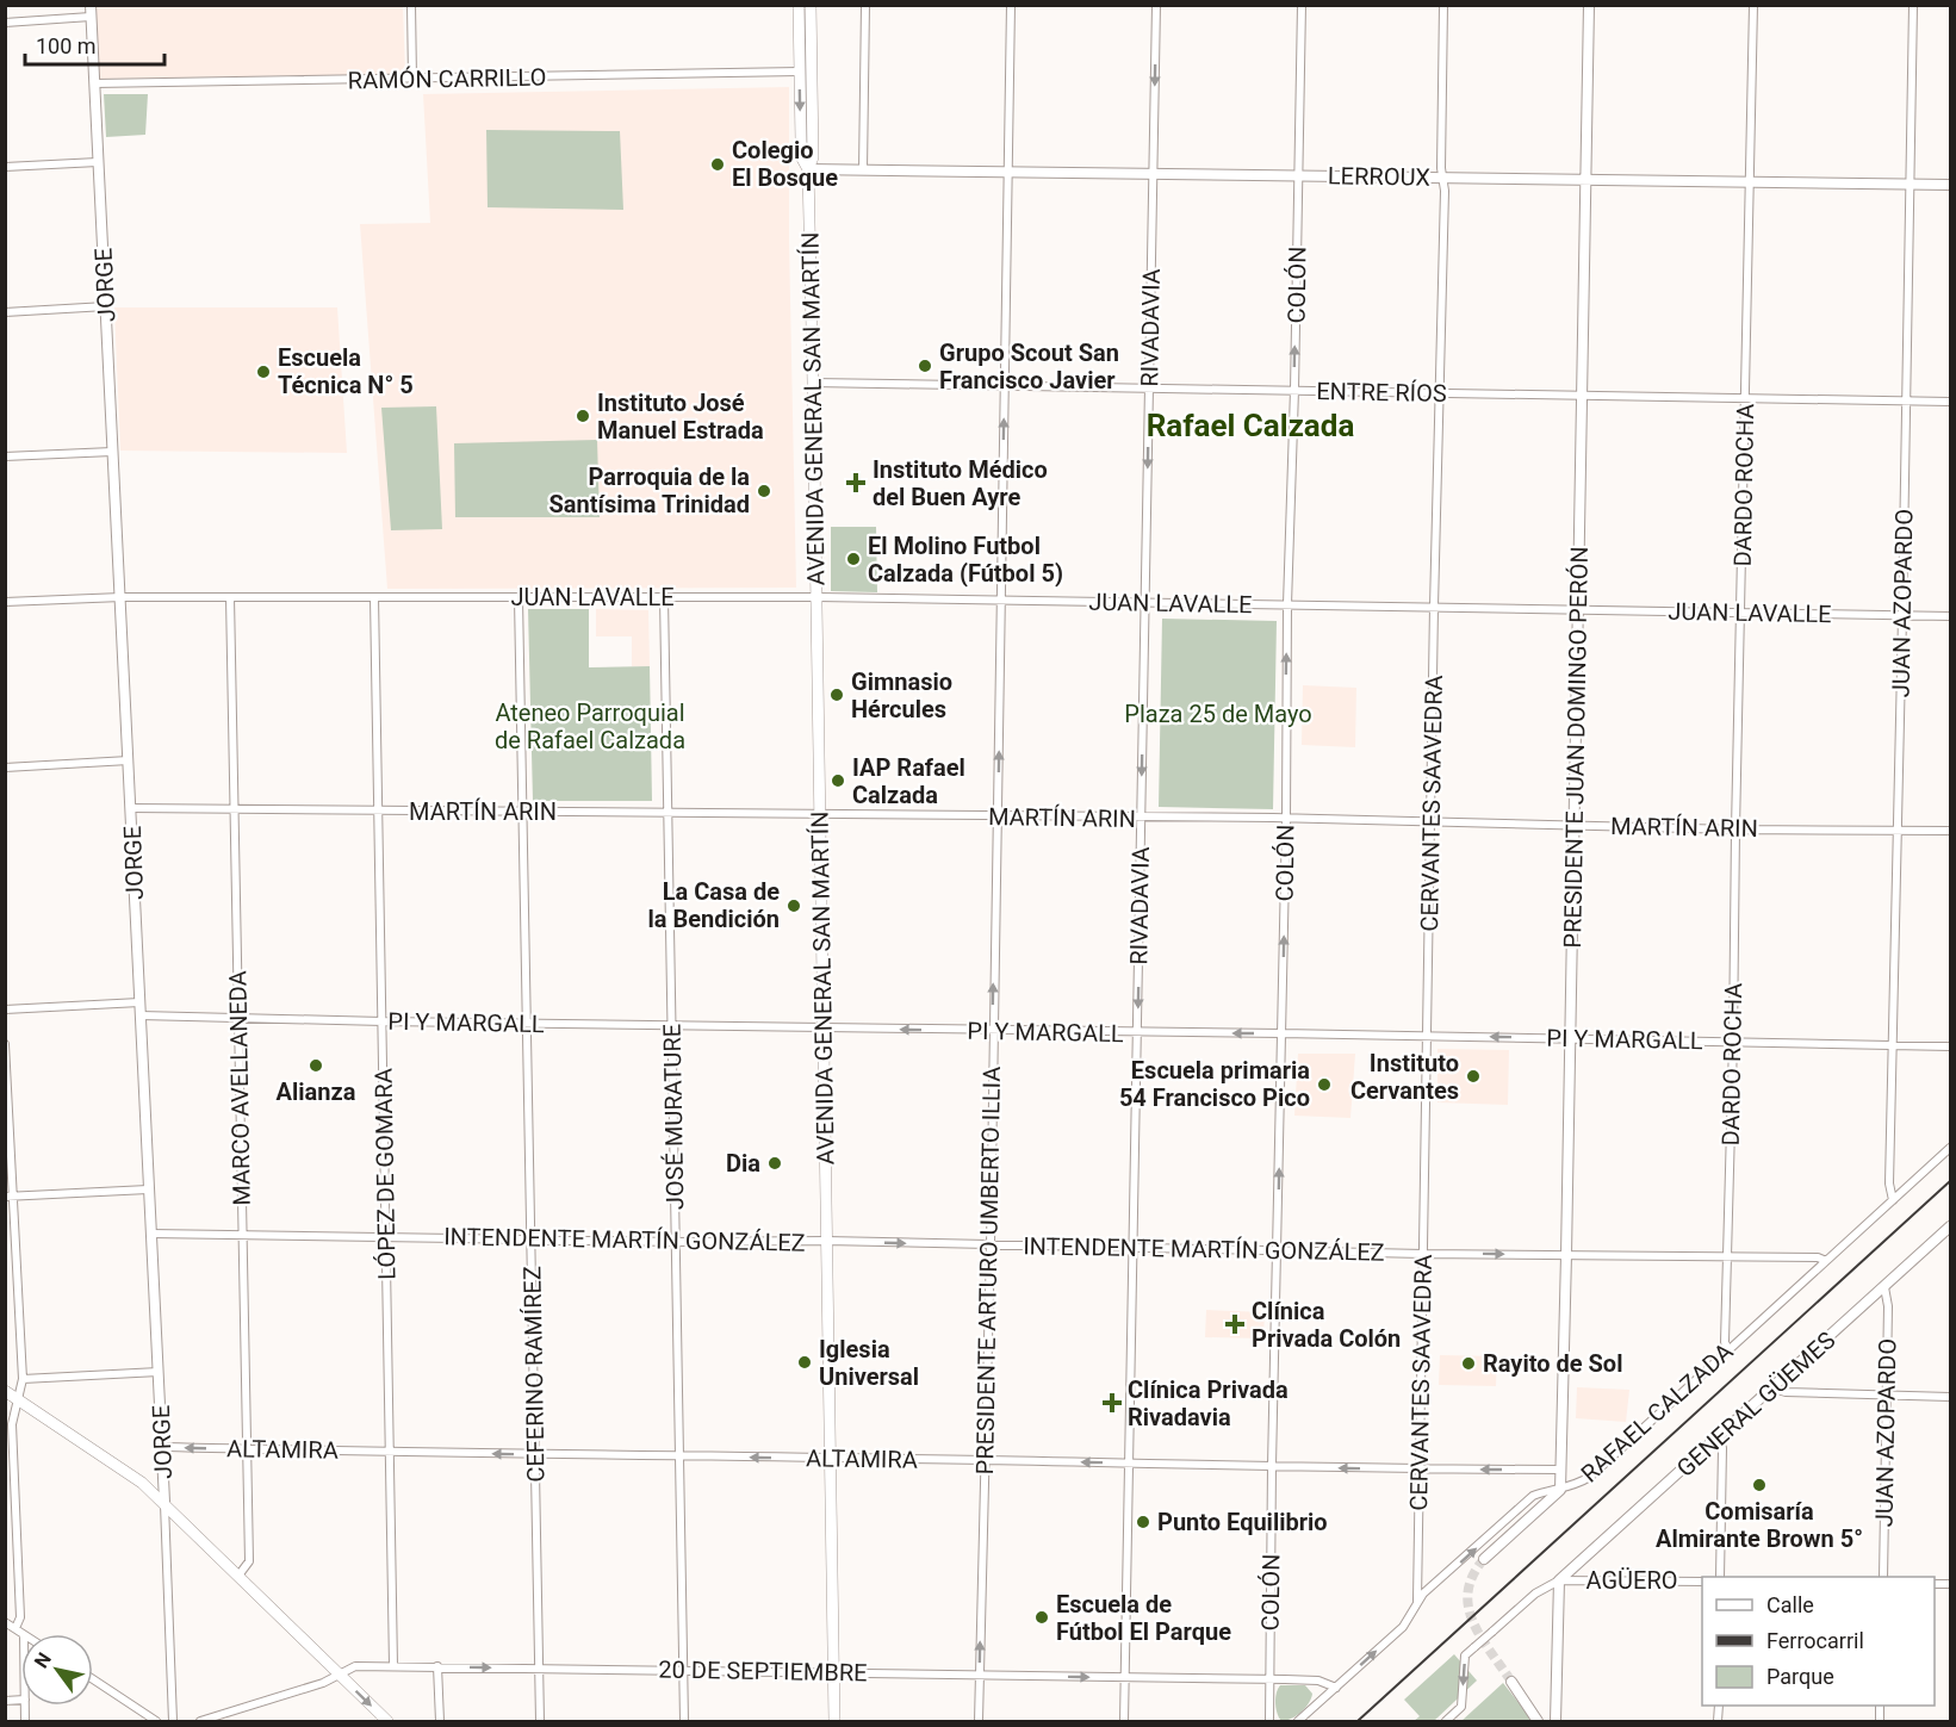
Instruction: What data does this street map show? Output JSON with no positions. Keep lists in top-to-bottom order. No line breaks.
{"streets":{"main road":["AVENIDA GENERAL SAN MARTÍN"],"street":["RAMÓN CARRILLO","LERROUX","JORGE","COLÓN","RIVADAVIA","ENTRE RÍOS","DARDO ROCHA","JUAN LAVALLE","JUAN AZOPARDO","PRESIDENTE JUAN DOMINGO PERÓN","CERVANTES SAAVEDRA","MARTÍN ARIN","PI Y MARGALL","MARCO AVELLANEDA","JOSÉ MURATURE","LÓPEZ DE GOMARA","INTENDENTE MARTÍN GONZÁLEZ","PRESIDENTE ARTURO UMBERTO ILLIA","CEFERINO RAMÍREZ","GENERAL GÜEMES","RAFAEL CALZADA","ALTAMIRA","AGÜERO","20 DE SEPTIEMBRE"]},"crossings":[["RAMÓN CARRILLO","JORGE"],["RAMÓN CARRILLO","AVENIDA GENERAL SAN MARTÍN"],["LERROUX","COLÓN"],["LERROUX","RIVADAVIA"],["LERROUX","AVENIDA GENERAL SAN MARTÍN"],["LERROUX","DARDO ROCHA"],["LERROUX","JUAN AZOPARDO"],["LERROUX","PRESIDENTE JUAN DOMINGO PERÓN"],["LERROUX","CERVANTES SAAVEDRA"],["LERROUX","PRESIDENTE ARTURO UMBERTO ILLIA"],["JORGE","JUAN LAVALLE"],["JORGE","MARTÍN ARIN"],["JORGE","PI Y MARGALL"],["JORGE","INTENDENTE MARTÍN GONZÁLEZ"],["JORGE","ALTAMIRA"],["COLÓN","ENTRE RÍOS"],["COLÓN","JUAN LAVALLE"],["COLÓN","MARTÍN ARIN"],["COLÓN","PI Y MARGALL"],["COLÓN","INTENDENTE MARTÍN GONZÁLEZ"],["COLÓN","ALTAMIRA"],["COLÓN","20 DE SEPTIEMBRE"],["RIVADAVIA","ENTRE RÍOS"],["RIVADAVIA","JUAN LAVALLE"],["RIVADAVIA","MARTÍN ARIN"],["RIVADAVIA","PI Y MARGALL"],["RIVADAVIA","INTENDENTE MARTÍN GONZÁLEZ"],["RIVADAVIA","ALTAMIRA"],["RIVADAVIA","20 DE SEPTIEMBRE"],["ENTRE RÍOS","AVENIDA GENERAL SAN MARTÍN"],["ENTRE RÍOS","DARDO ROCHA"],["ENTRE RÍOS","JUAN AZOPARDO"],["ENTRE RÍOS","PRESIDENTE JUAN DOMINGO PERÓN"],["ENTRE RÍOS","CERVANTES SAAVEDRA"],["ENTRE RÍOS","PRESIDENTE ARTURO UMBERTO ILLIA"],["AVENIDA GENERAL SAN MARTÍN","JUAN LAVALLE"],["AVENIDA GENERAL SAN MARTÍN","MARTÍN ARIN"],["AVENIDA GENERAL SAN MARTÍN","PI Y MARGALL"],["AVENIDA GENERAL SAN MARTÍN","INTENDENTE MARTÍN GONZÁLEZ"],["AVENIDA GENERAL SAN MARTÍN","ALTAMIRA"],["AVENIDA GENERAL SAN MARTÍN","20 DE SEPTIEMBRE"],["DARDO ROCHA","JUAN LAVALLE"],["DARDO ROCHA","MARTÍN ARIN"],["DARDO ROCHA","PI Y MARGALL"],["DARDO ROCHA","INTENDENTE MARTÍN GONZÁLEZ"],["DARDO ROCHA","RAFAEL CALZADA"],["JUAN LAVALLE","JUAN AZOPARDO"],["JUAN LAVALLE","PRESIDENTE JUAN DOMINGO PERÓN"],["JUAN LAVALLE","CERVANTES SAAVEDRA"],["JUAN LAVALLE","MARCO AVELLANEDA"],["JUAN LAVALLE","JOSÉ MURATURE"],["JUAN LAVALLE","LÓPEZ DE GOMARA"],["JUAN LAVALLE","PRESIDENTE ARTURO UMBERTO ILLIA"],["JUAN LAVALLE","CEFERINO RAMÍREZ"],["JUAN AZOPARDO","MARTÍN ARIN"],["JUAN AZOPARDO","PI Y MARGALL"],["JUAN AZOPARDO","GENERAL GÜEMES"],["JUAN AZOPARDO","RAFAEL CALZADA"],["PRESIDENTE JUAN DOMINGO PERÓN","MARTÍN ARIN"],["PRESIDENTE JUAN DOMINGO PERÓN","PI Y MARGALL"],["PRESIDENTE JUAN DOMINGO PERÓN","INTENDENTE MARTÍN GONZÁLEZ"],["PRESIDENTE JUAN DOMINGO PERÓN","RAFAEL CALZADA"],["PRESIDENTE JUAN DOMINGO PERÓN","ALTAMIRA"],["CERVANTES SAAVEDRA","MARTÍN ARIN"],["CERVANTES SAAVEDRA","PI Y MARGALL"],["CERVANTES SAAVEDRA","INTENDENTE MARTÍN GONZÁLEZ"],["CERVANTES SAAVEDRA","RAFAEL CALZADA"],["CERVANTES SAAVEDRA","ALTAMIRA"],["MARTÍN ARIN","MARCO AVELLANEDA"],["MARTÍN ARIN","JOSÉ MURATURE"],["MARTÍN ARIN","LÓPEZ DE GOMARA"],["MARTÍN ARIN","PRESIDENTE ARTURO UMBERTO ILLIA"],["MARTÍN ARIN","CEFERINO RAMÍREZ"],["PI Y MARGALL","MARCO AVELLANEDA"],["PI Y MARGALL","JOSÉ MURATURE"],["PI Y MARGALL","LÓPEZ DE GOMARA"],["PI Y MARGALL","PRESIDENTE ARTURO UMBERTO ILLIA"],["PI Y MARGALL","CEFERINO RAMÍREZ"],["MARCO AVELLANEDA","INTENDENTE MARTÍN GONZÁLEZ"],["MARCO AVELLANEDA","ALTAMIRA"],["JOSÉ MURATURE","INTENDENTE MARTÍN GONZÁLEZ"],["JOSÉ MURATURE","ALTAMIRA"],["JOSÉ MURATURE","20 DE SEPTIEMBRE"],["LÓPEZ DE GOMARA","INTENDENTE MARTÍN GONZÁLEZ"],["LÓPEZ DE GOMARA","ALTAMIRA"],["LÓPEZ DE GOMARA","20 DE SEPTIEMBRE"],["INTENDENTE MARTÍN GONZÁLEZ","PRESIDENTE ARTURO UMBERTO ILLIA"],["INTENDENTE MARTÍN GONZÁLEZ","CEFERINO RAMÍREZ"],["INTENDENTE MARTÍN GONZÁLEZ","RAFAEL CALZADA"],["PRESIDENTE ARTURO UMBERTO ILLIA","ALTAMIRA"],["PRESIDENTE ARTURO UMBERTO ILLIA","20 DE SEPTIEMBRE"],["CEFERINO RAMÍREZ","ALTAMIRA"],["CEFERINO RAMÍREZ","20 DE SEPTIEMBRE"],["GENERAL GÜEMES","AGÜERO"],["RAFAEL CALZADA","20 DE SEPTIEMBRE"]],"one_way":["COLÓN","RIVADAVIA","PRESIDENTE ARTURO UMBERTO ILLIA","ALTAMIRA"],"districts":["Rafael Calzada"],"parks":["Ateneo Parroquial de Rafael Calzada","Plaza 25 de Mayo"],"places":{"other":["Colegio El Bosque","Grupo Scout San Francisco Javier","Escuela Técnica N° 5","Instituto José Manuel Estrada","Parroquia de la Santísima Trinidad","El Molino Futbol Calzada (Fútbol 5)","Gimnasio Hércules","IAP Rafael Calzada","La Casa de la Bendición","Alianza","Instituto Cervantes","Escuela primaria 54 Francisco Pico","Dia","Iglesia Universal","Rayito de Sol","Comisaría Almirante Brown 5°","Punto Equilibrio","Escuela de Fútbol El Parque"],"health":["Instituto Médico del Buen Ayre","Clínica Privada Colón","Clínica Privada Rivadavia"]},"legend":["Calle","Ferrocarril","Parque"],"scale_bar":"100 m","north":"top left"}
